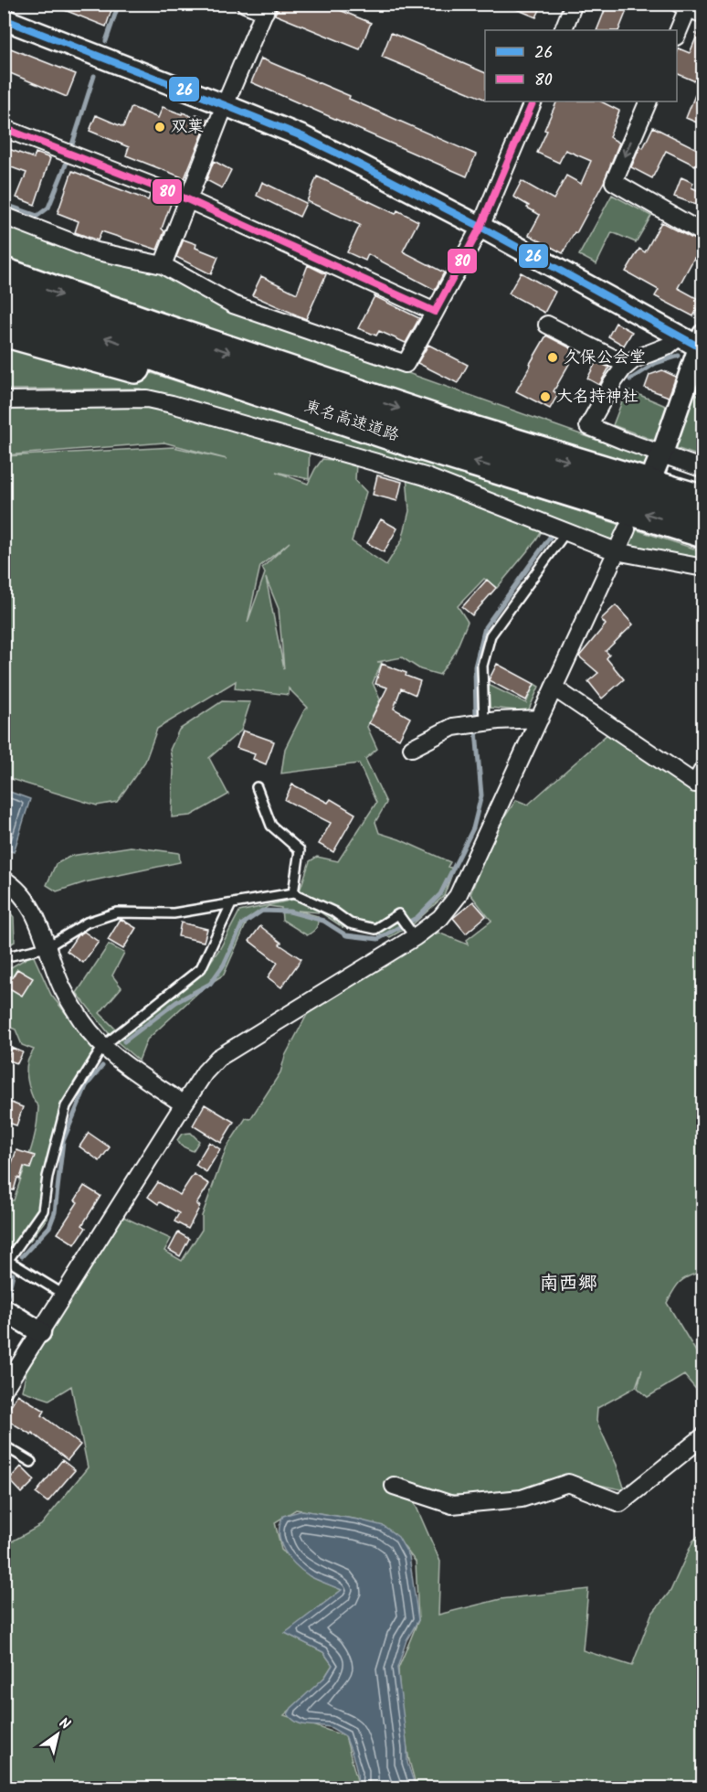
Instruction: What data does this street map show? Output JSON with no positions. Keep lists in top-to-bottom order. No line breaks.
{"streets":{"highway":["東名高速道路"]},"districts":["南西郷"],"places":["双葉","久保公会堂","大名持神社"],"lines":["transit line 26","transit line 80"],"legend":["26","80"],"north":"top right"}
